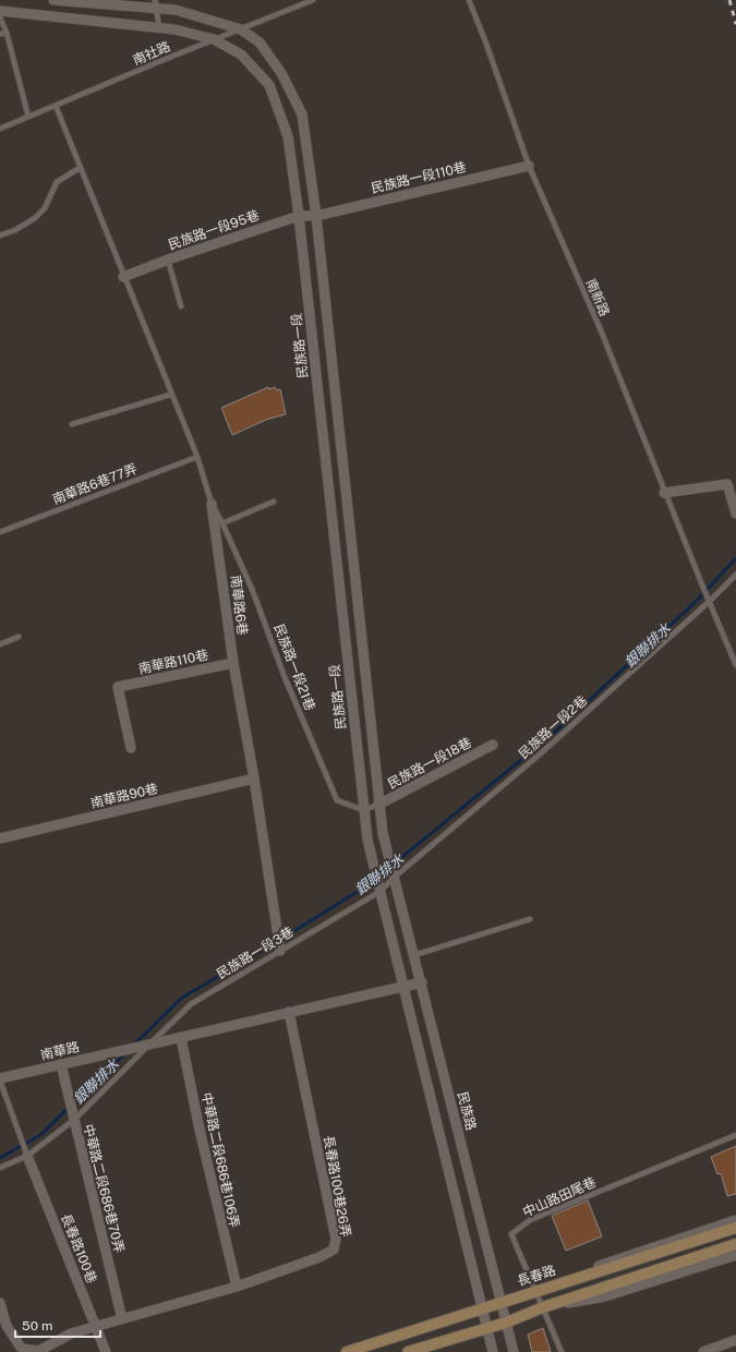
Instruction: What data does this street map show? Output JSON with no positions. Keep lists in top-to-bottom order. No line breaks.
{"streets":{"street":["民族路一段110巷","民族路一段95巷","民族路一段","南華路6巷","南華路110巷","民族路一段18巷","南華路90巷","南華路","民族路","中華路二段686巷106弄","長春路100巷26弄","中華路二段686巷70弄","長春路100巷","長春路"],"lane":["南社路","南新路","南華路6巷77弄","民族路一段21巷","民族路一段2巷","民族路一段3巷","中山路田尾巷"]},"crossings":[["南社路","民族路一段"],["南社路","南華路6巷"],["民族路一段110巷","民族路一段95巷"],["民族路一段110巷","南新路"],["民族路一段95巷","民族路一段"],["民族路一段95巷","南華路6巷"],["南新路","民族路一段2巷"],["民族路一段","民族路一段21巷"],["民族路一段","民族路一段2巷"],["民族路一段","民族路一段3巷"],["南華路6巷77弄","南華路6巷"],["南華路6巷","南華路110巷"],["南華路6巷","民族路一段21巷"],["南華路6巷","南華路90巷"],["南華路6巷","民族路一段3巷"],["民族路一段2巷","民族路一段3巷"],["民族路一段2巷","民族路"],["民族路一段3巷","南華路"],["民族路一段3巷","中華路二段686巷70弄"],["民族路一段3巷","長春路100巷"],["南華路","民族路"],["南華路","中華路二段686巷106弄"],["南華路","長春路100巷26弄"],["南華路","中華路二段686巷70弄"],["南華路","長春路100巷"],["民族路","長春路"],["中華路二段686巷106弄","長春路100巷26弄"],["長春路100巷26弄","中華路二段686巷70弄"],["長春路100巷26弄","長春路100巷"],["中山路田尾巷","長春路"]],"water":["銀聯排水"],"scale_bar":"50 m"}
